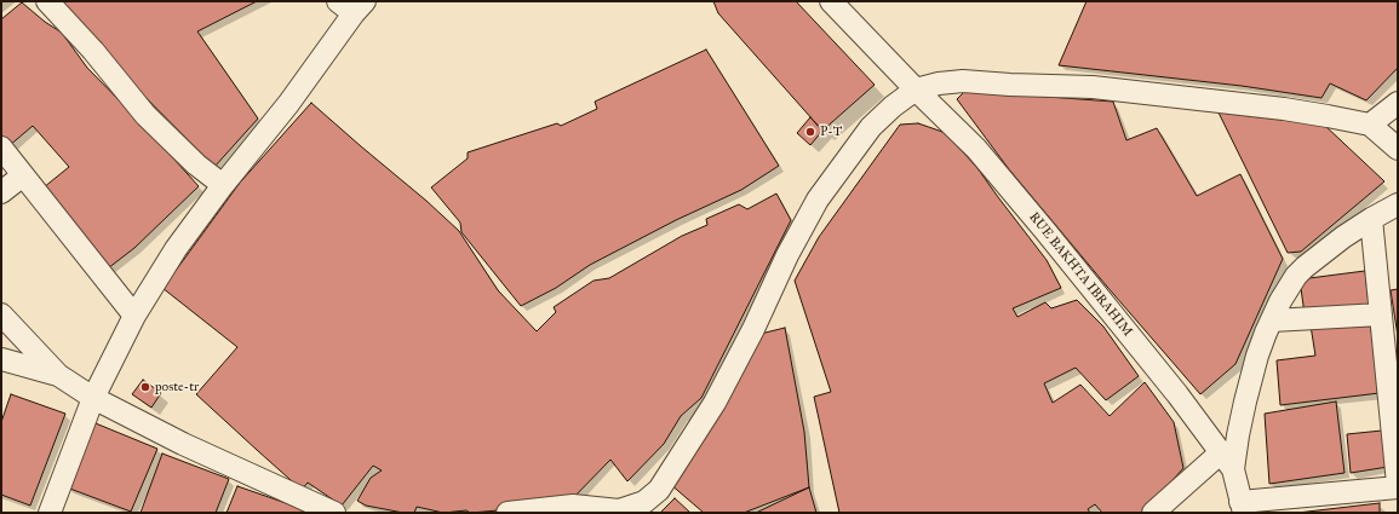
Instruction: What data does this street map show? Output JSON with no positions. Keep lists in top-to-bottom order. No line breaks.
{"streets":{"street":["RUE BAKHTA IBRAHIM"]},"places":["P-T","poste-tr"]}
